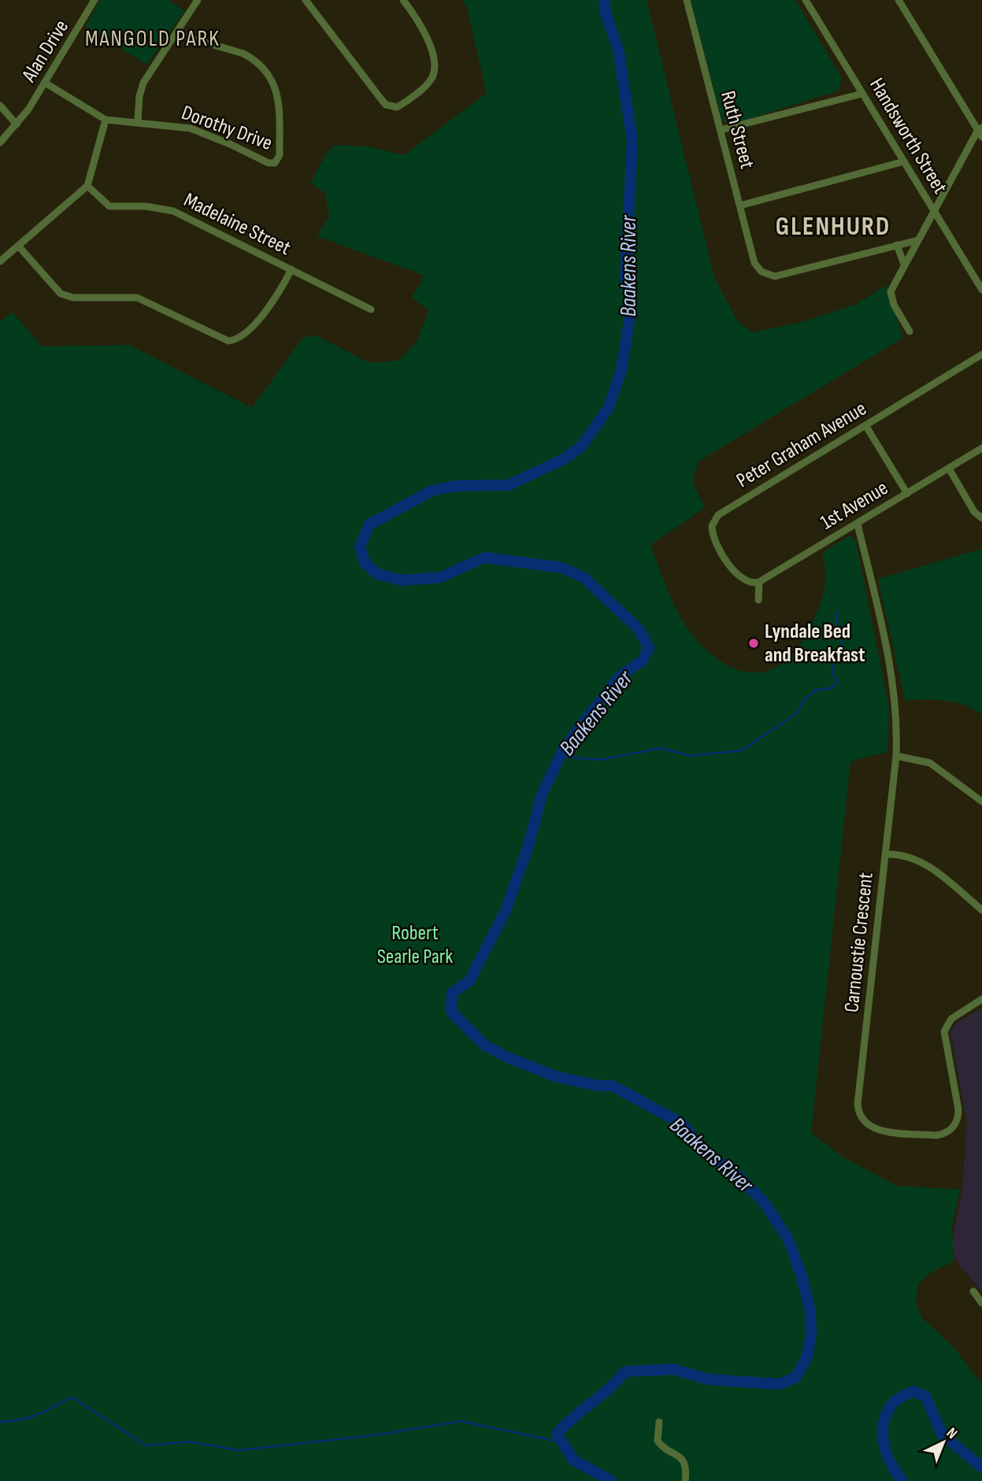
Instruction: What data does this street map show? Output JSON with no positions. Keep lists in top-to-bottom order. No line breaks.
{"streets":{"street":["Alan Drive","Dorothy Drive","Ruth Street","Handsworth Street","Madelaine Street","Peter Graham Avenue","1st Avenue","Carnoustie Crescent"]},"crossings":[["Alan Drive","Dorothy Drive"],["Peter Graham Avenue","1st Avenue"],["1st Avenue","Carnoustie Crescent"]],"districts":["MANGOLD PARK","GLENHURD"],"water":["Baakens River"],"parks":["Robert Searle Park"],"places":["Lyndale Bed and Breakfast"],"north":"top right"}
